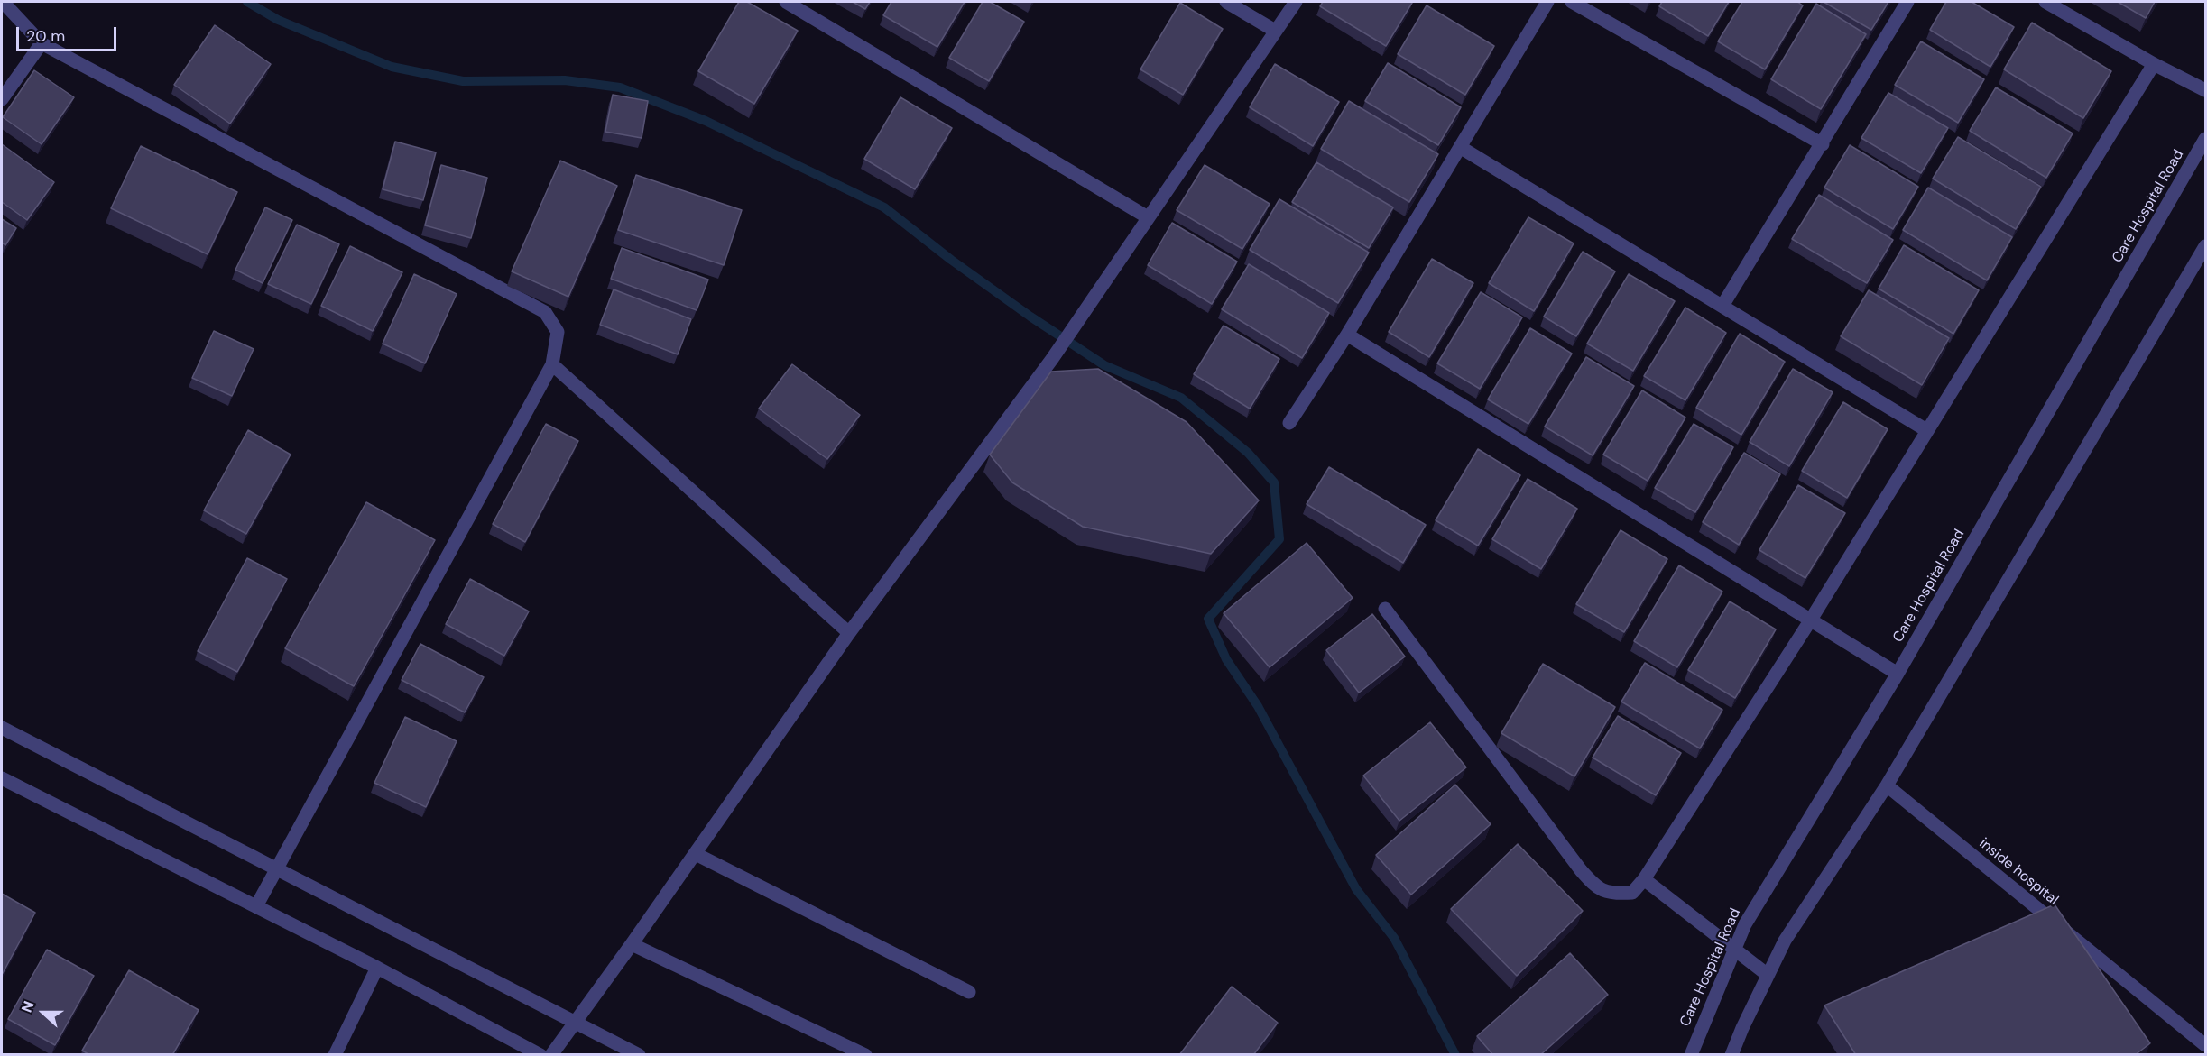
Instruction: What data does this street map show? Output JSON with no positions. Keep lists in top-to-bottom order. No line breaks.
{"streets":{"street":["Care Hospital Road","inside hospital"]},"scale_bar":"20 m","north":"left"}
